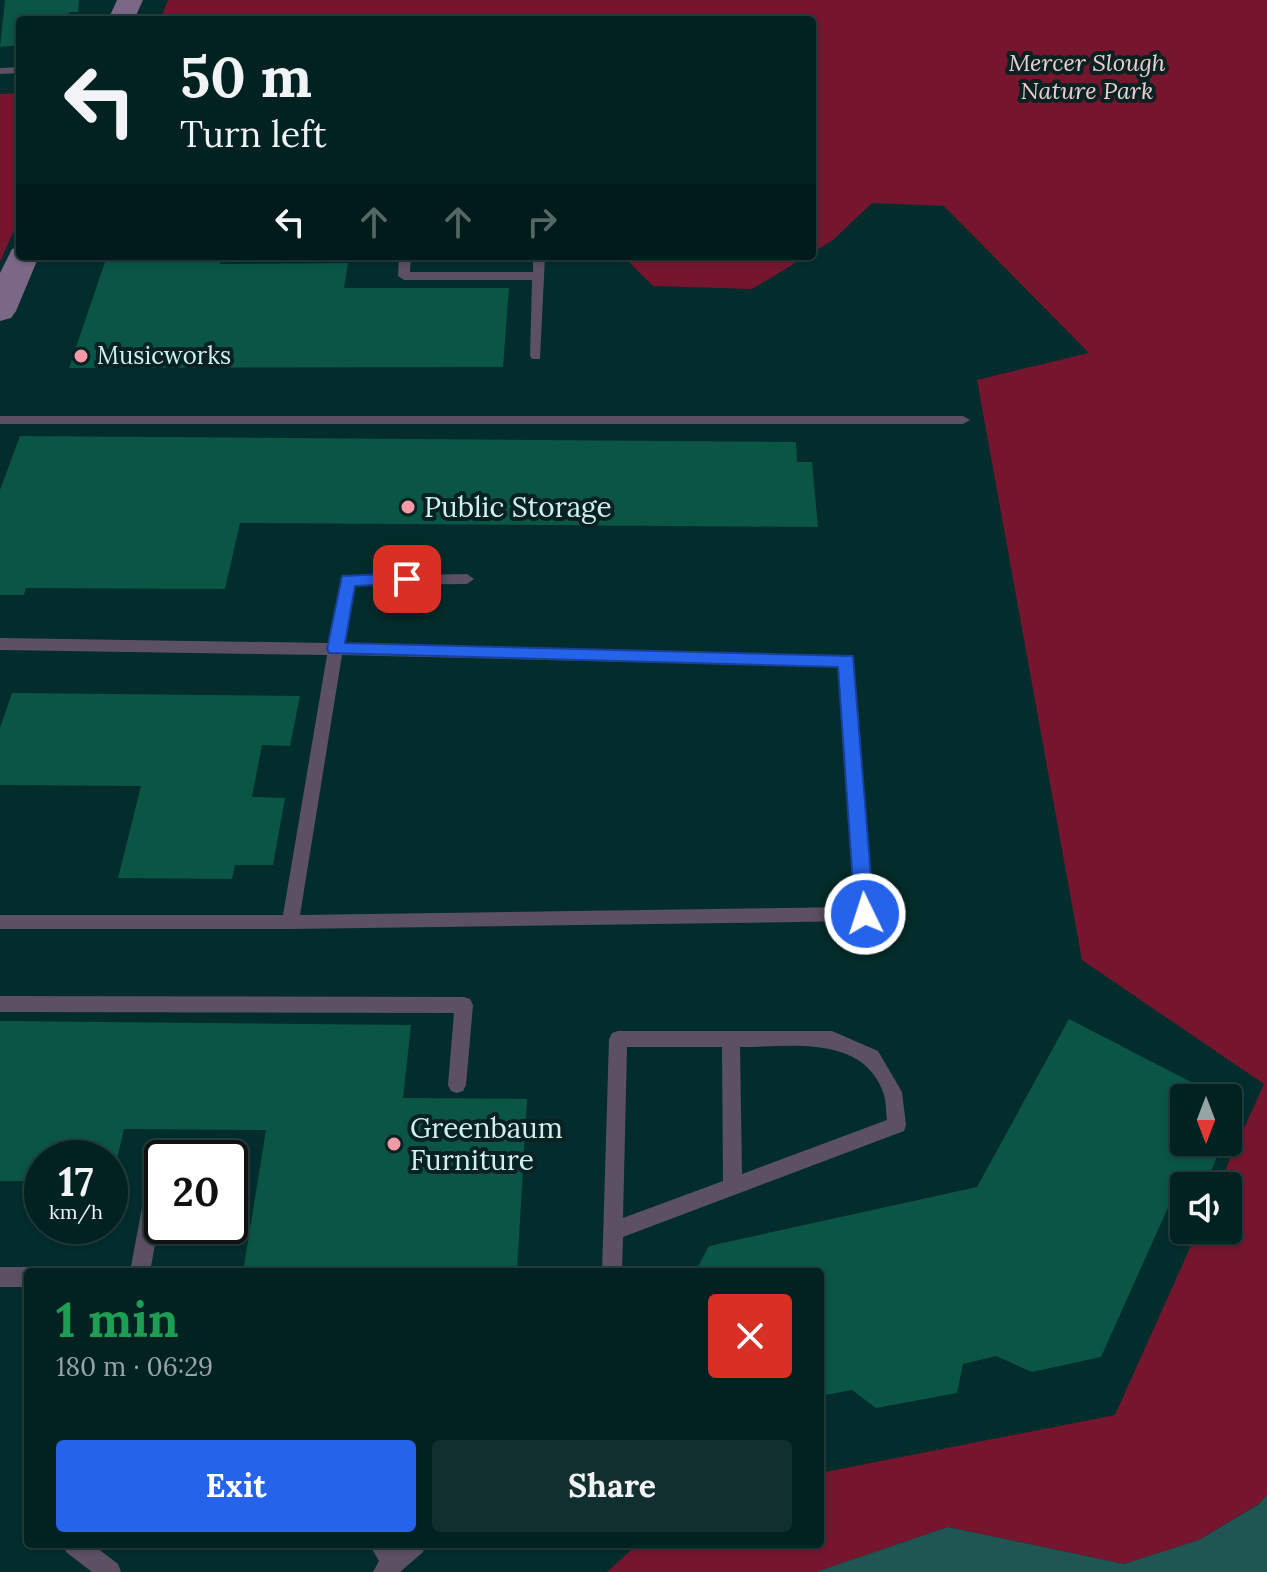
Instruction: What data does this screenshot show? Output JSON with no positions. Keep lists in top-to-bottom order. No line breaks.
{"parks":["Mercer Slough Nature Park"],"places":["Musicworks","Public Storage","Greenbaum Furniture"],"north":"bottom","page":{"turn":["50 m","Turn left"],"speed":"17 km/h","limit":"20","heading":["1 min","180 m · 06:29"],"buttons":["Exit","Share"]}}
